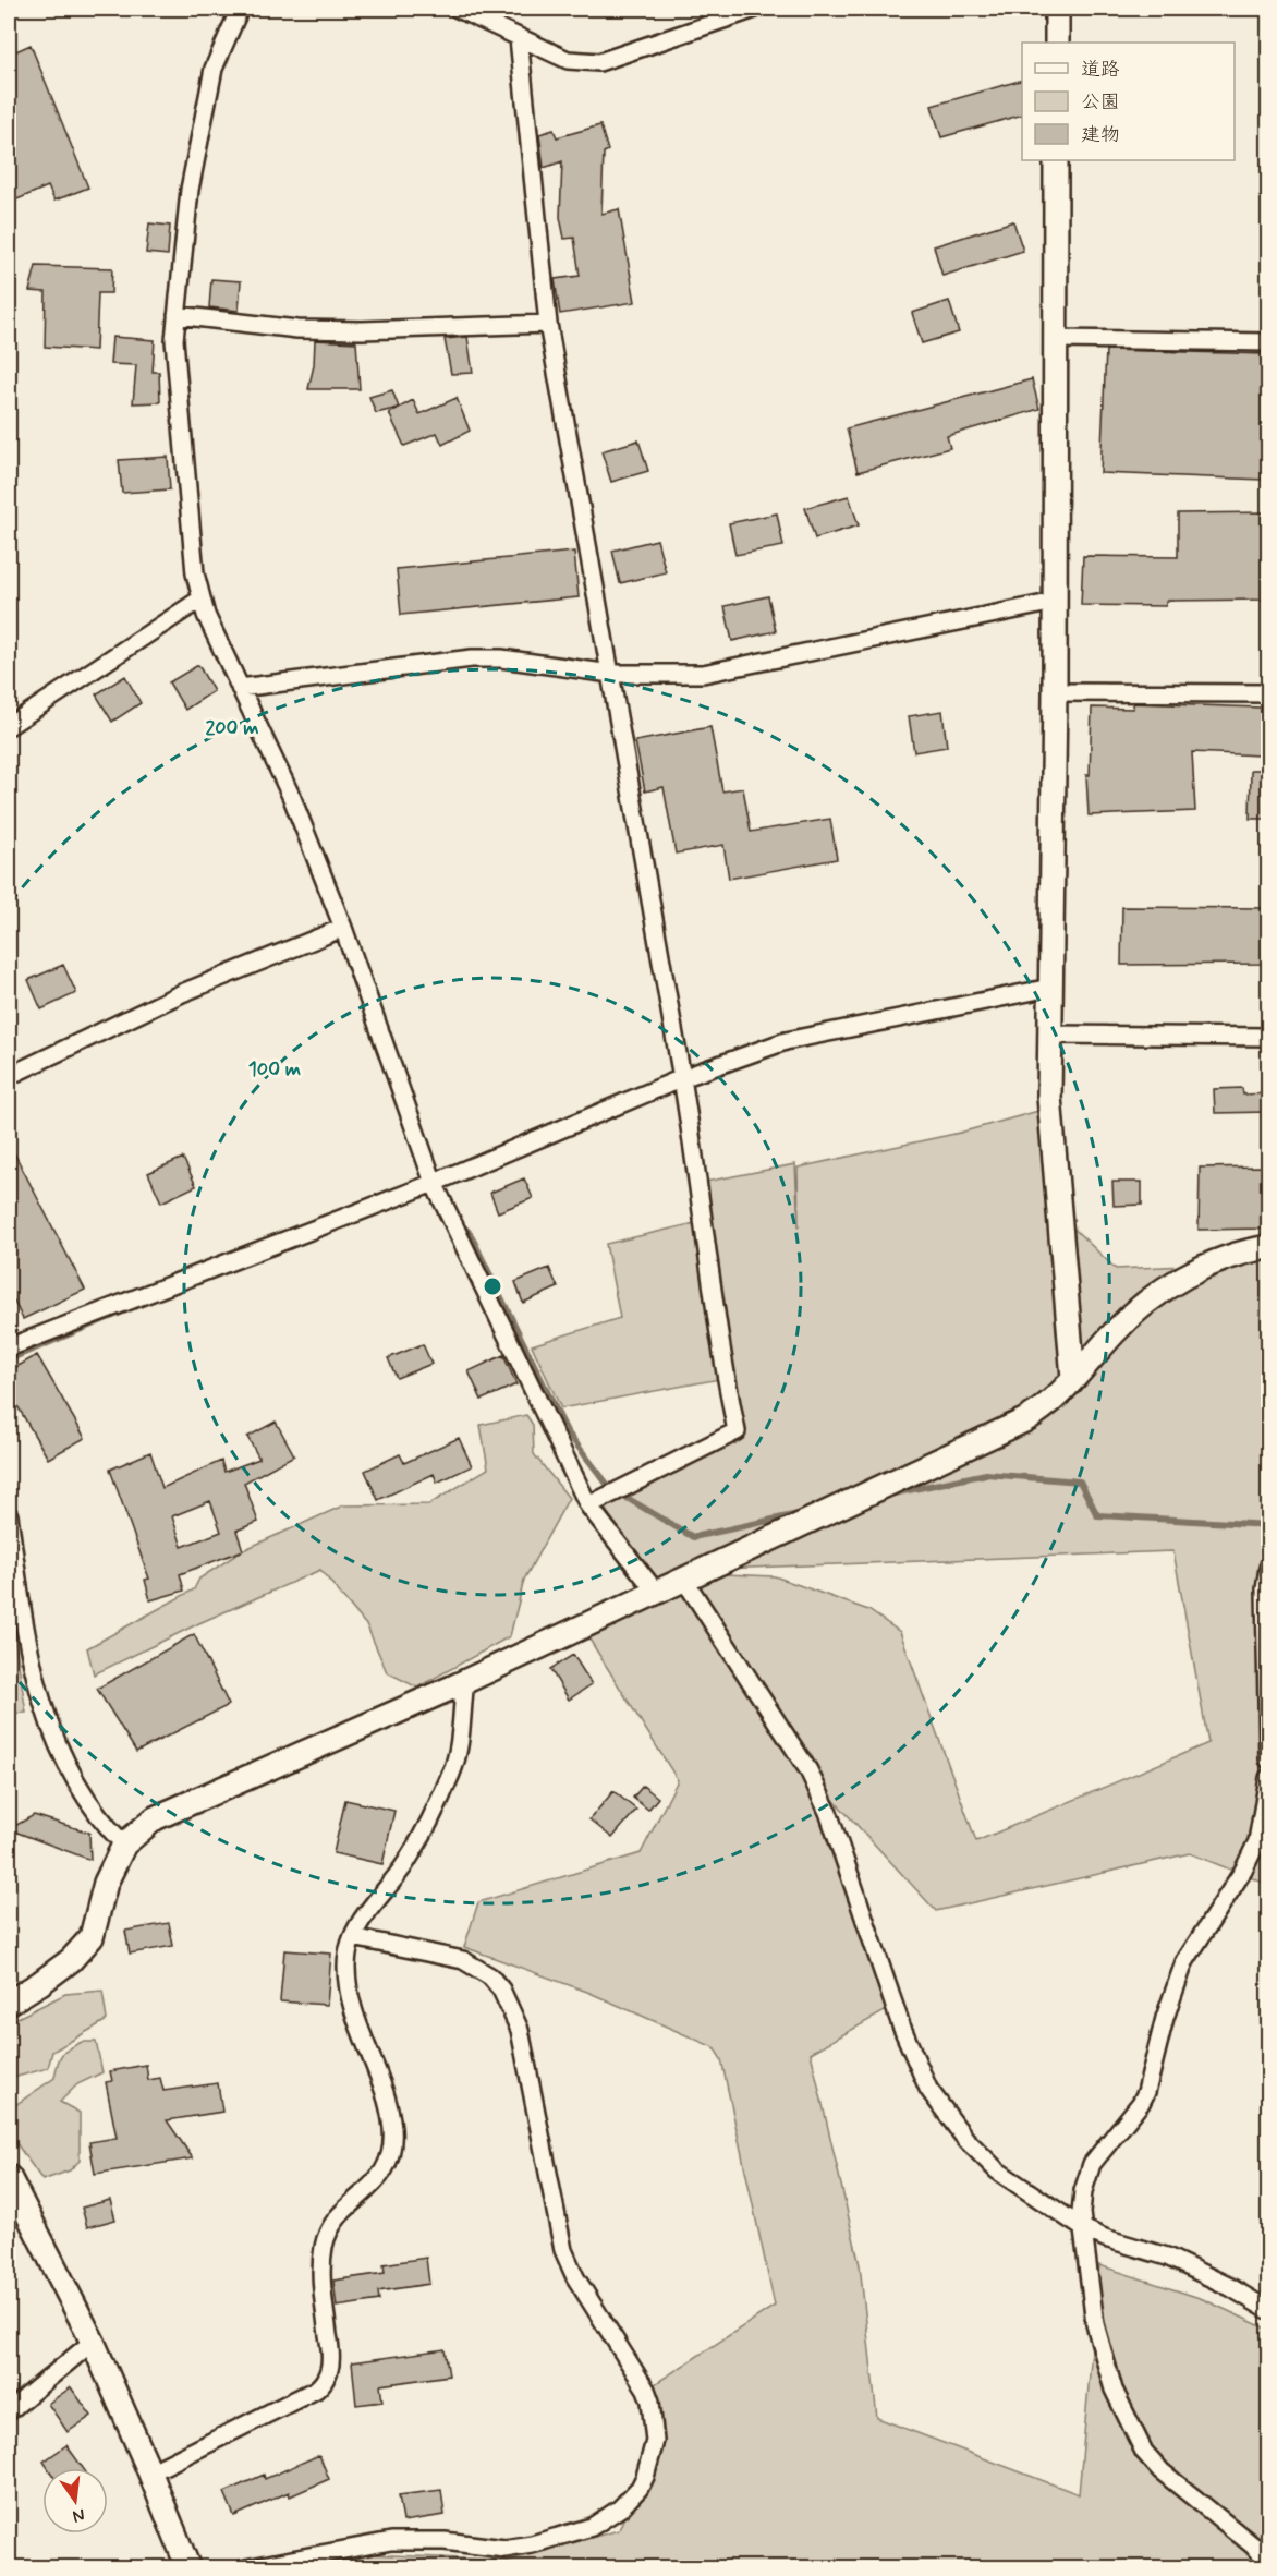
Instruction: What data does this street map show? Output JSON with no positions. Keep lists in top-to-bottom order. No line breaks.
{"legend":["道路","公園","建物"],"north":"bottom","rings":["200 m","100 m"]}
